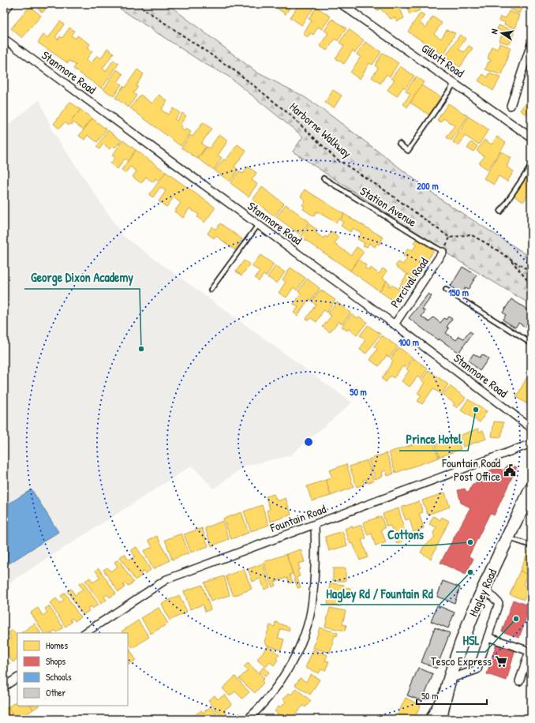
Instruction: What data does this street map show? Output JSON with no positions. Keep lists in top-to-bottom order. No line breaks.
{"streets":{"highway":["Hagley Road"],"street":["Gillott Road","Stanmore Road","Percival Road","Fountain Road"],"lane":["Station Avenue"],"path":["Harborne Walkway"]},"crossings":[["Stanmore Road","Percival Road"],["Station Avenue","Percival Road"]],"places":{"other":["George Dixon Academy","Prince Hotel","Cottons","Hagley Rd / Fountain Rd","HSL"],"public building":["Fountain Road Post Office"],"supermarket":["Tesco Express"]},"legend":["Homes","Shops","Schools","Other"],"scale_bar":"50 m","north":"left","rings":["200 m","150 m","100 m","50 m"]}
